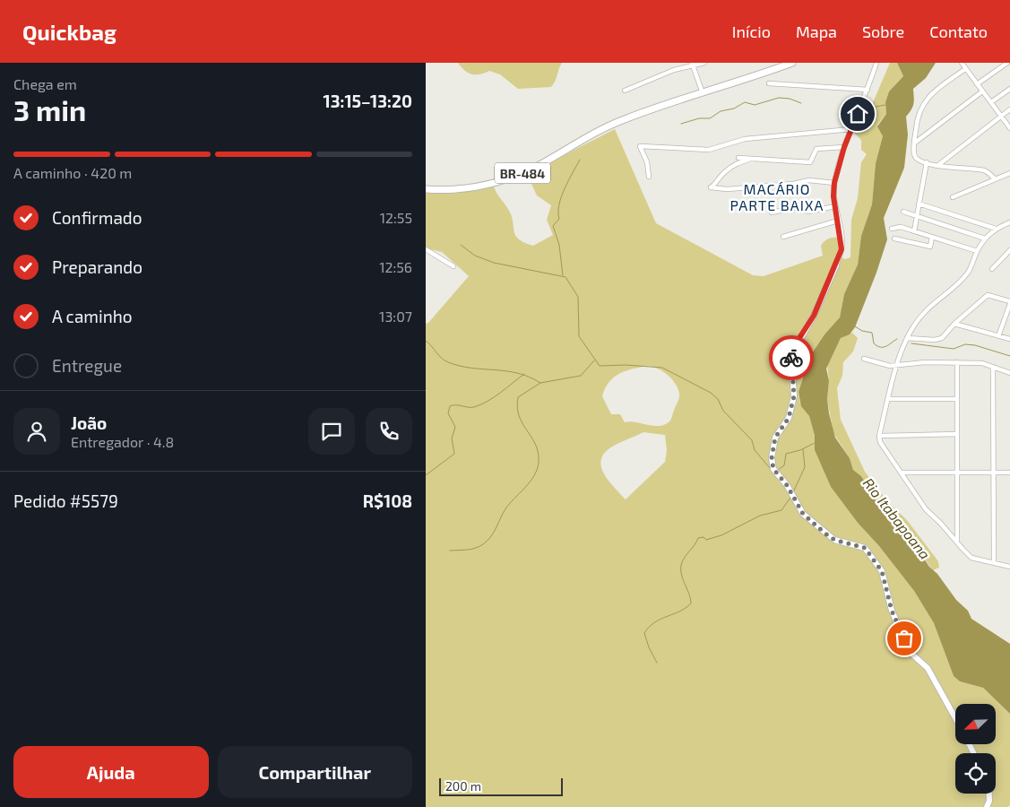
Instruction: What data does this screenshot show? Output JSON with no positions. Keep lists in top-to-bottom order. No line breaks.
{"streets":{"main road":["BR-484"]},"districts":["MACÁRIO PARTE BAIXA"],"water":["Rio Itabapoana"],"scale_bar":"200 m","north":"bottom left","page":{"header":"Quickbag","nav":["Início","Mapa","Sobre","Contato"],"heading":["3 min","Chega em","13:15–13:20"],"panel":["João","Entregador · 4.8","Pedido #5579","R$108"],"bar":"A caminho · 420 m","list":[["Confirmado","12:55"],["Preparando","12:56"],["A caminho","13:07"],"Entregue"],"buttons":["Ajuda","Compartilhar"],"scale":"200 m"}}
